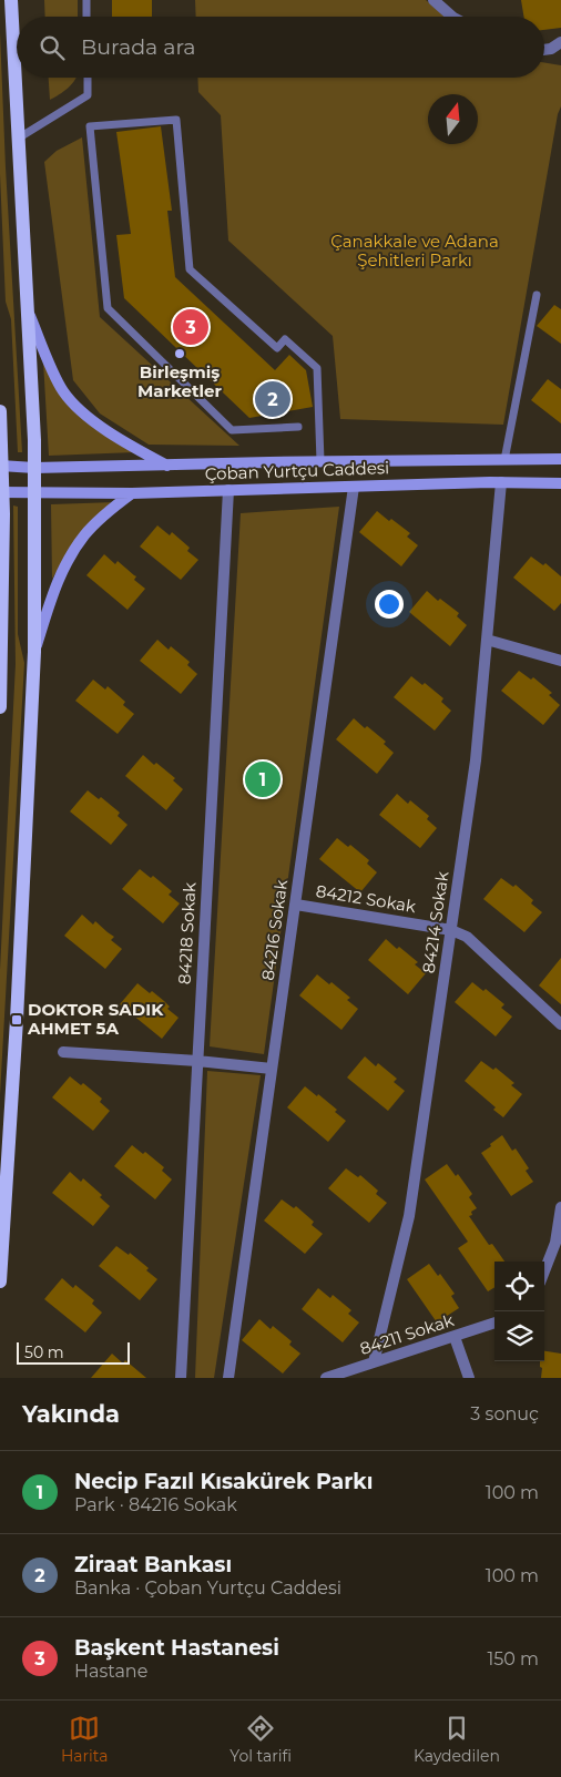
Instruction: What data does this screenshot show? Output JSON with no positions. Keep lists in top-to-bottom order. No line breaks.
{"streets":{"main road":["Çoban Yurtçu Caddesi"],"street":["84212 Sokak","84214 Sokak","84216 Sokak","84218 Sokak","84211 Sokak"]},"crossings":[["Çoban Yurtçu Caddesi","84214 Sokak"],["Çoban Yurtçu Caddesi","84216 Sokak"],["Çoban Yurtçu Caddesi","84218 Sokak"],["84212 Sokak","84214 Sokak"],["84212 Sokak","84216 Sokak"],["84214 Sokak","84211 Sokak"]],"parks":["Çanakkale ve Adana Şehitleri Parkı"],"places":{"other":["Birleşmiş Marketler"],"transit":["DOKTOR SADIK AHMET 5A"]},"scale_bar":"50 m","north":"top","page":{"search":"Burada ara","pins":["3","2","1"],"scale":"50 m","heading":["Yakında","3 sonuç"],"list":[{"mark":"1","name":"Necip Fazıl Kısakürek Parkı","note":"Park · 84216 Sokak","value":"100 m"},{"mark":"2","name":"Ziraat Bankası","note":"Banka · Çoban Yurtçu Caddesi","value":"100 m"},{"mark":"3","name":"Başkent Hastanesi","note":"Hastane","value":"150 m"}],"nav":["Harita","Yol tarifi","Kaydedilen"]}}
